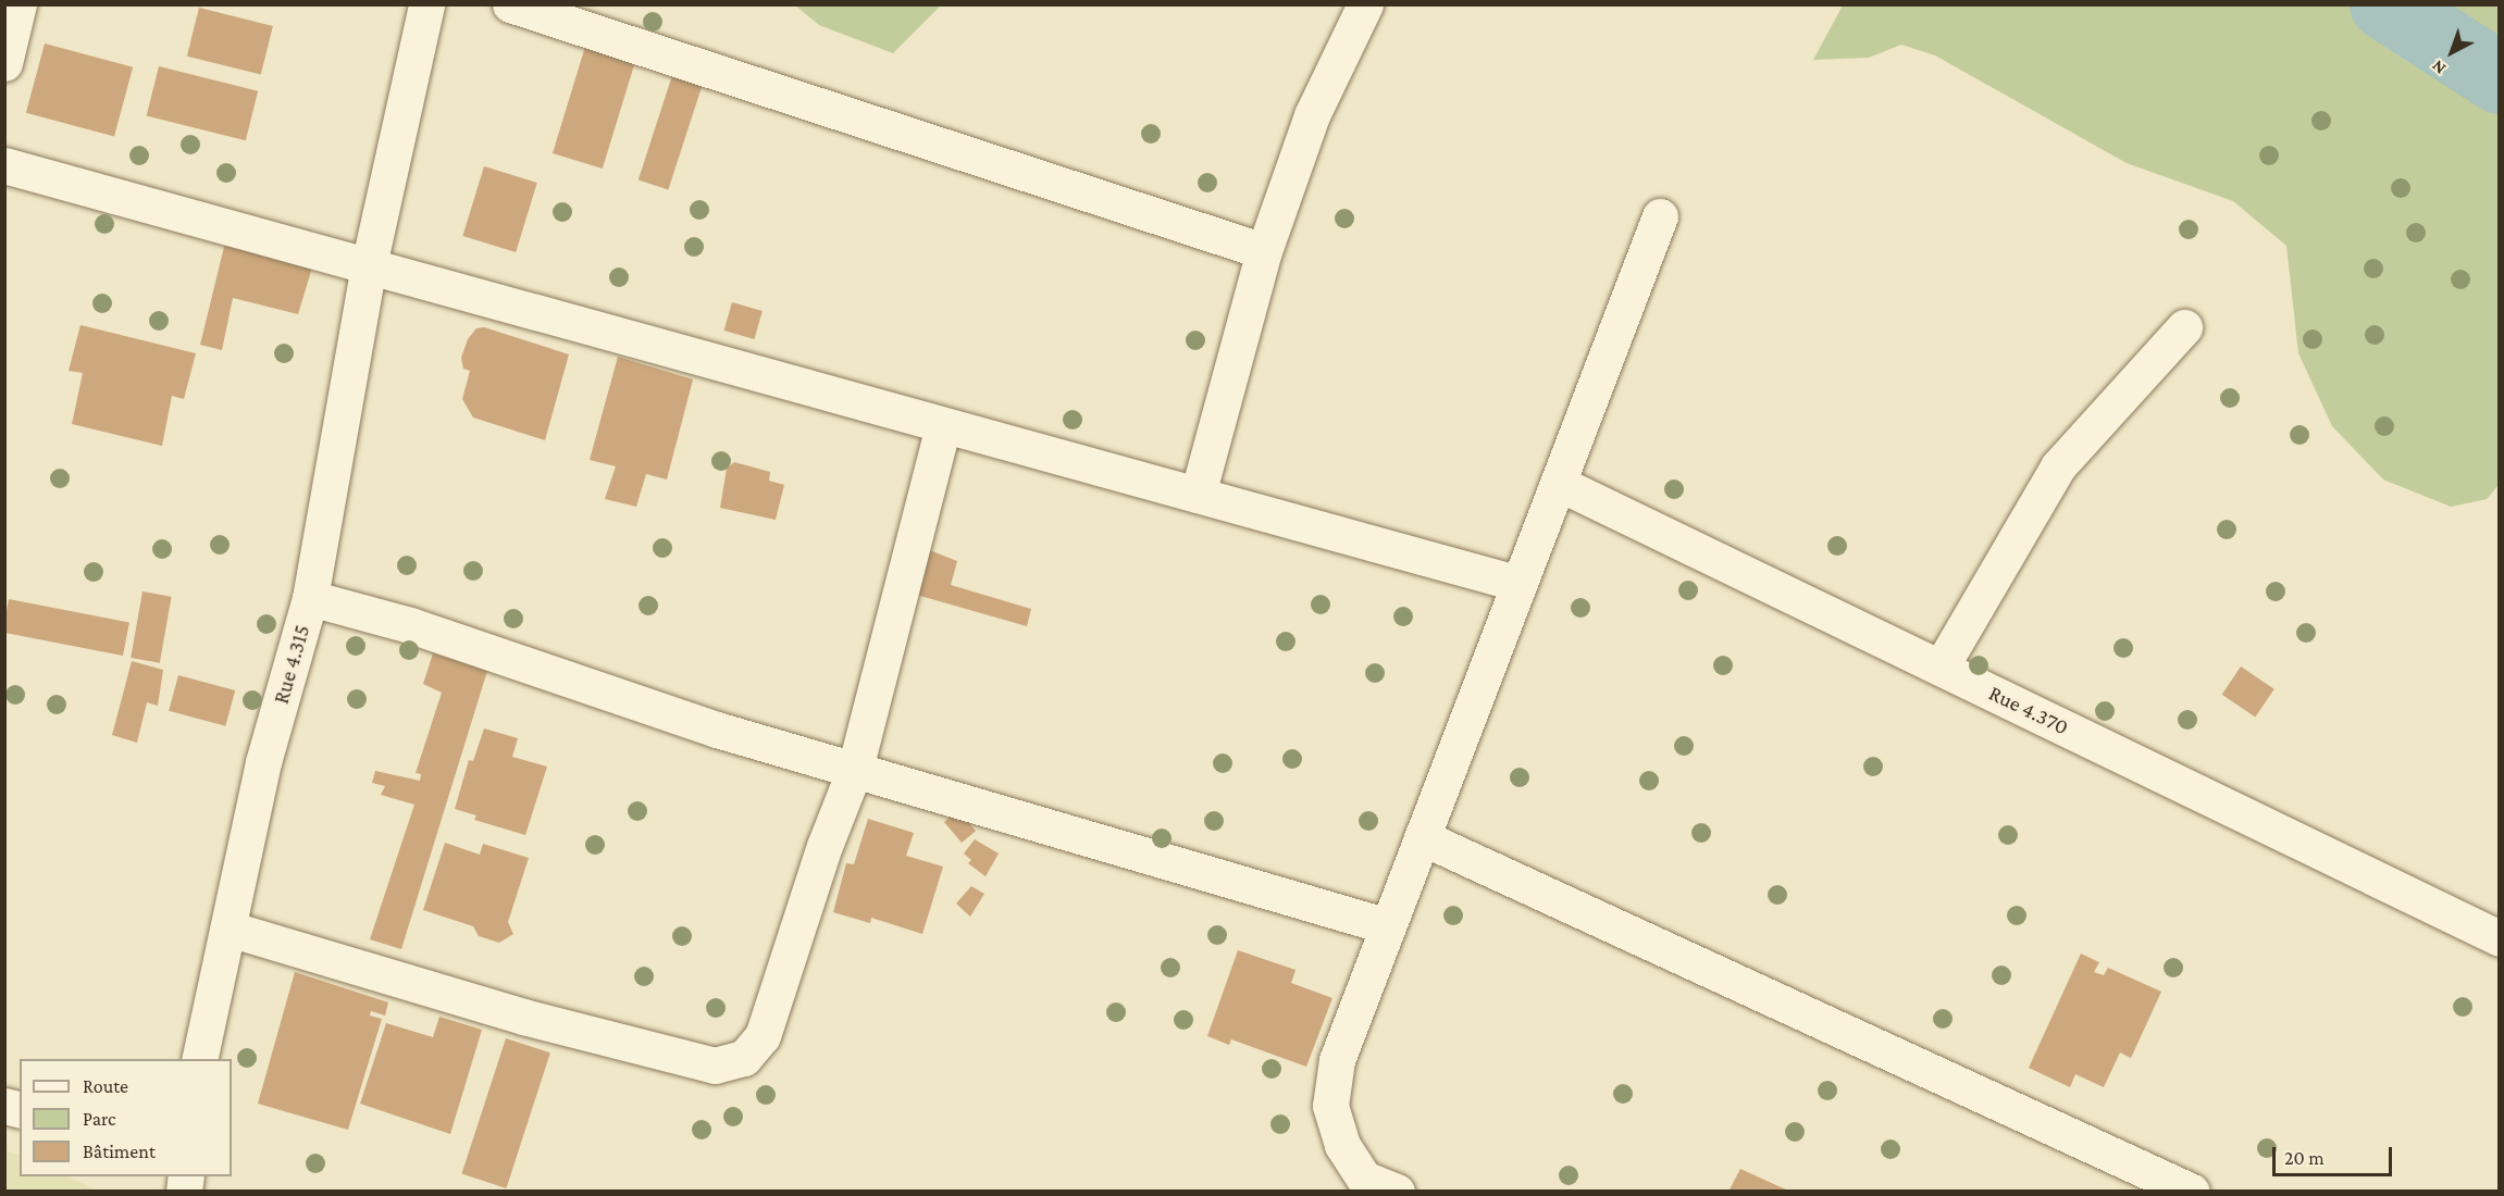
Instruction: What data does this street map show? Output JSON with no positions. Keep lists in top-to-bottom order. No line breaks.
{"streets":{"street":["Rue 4.315","Rue 4.370"]},"legend":["Route","Parc","Bâtiment"],"scale_bar":"20 m","north":"bottom left"}
